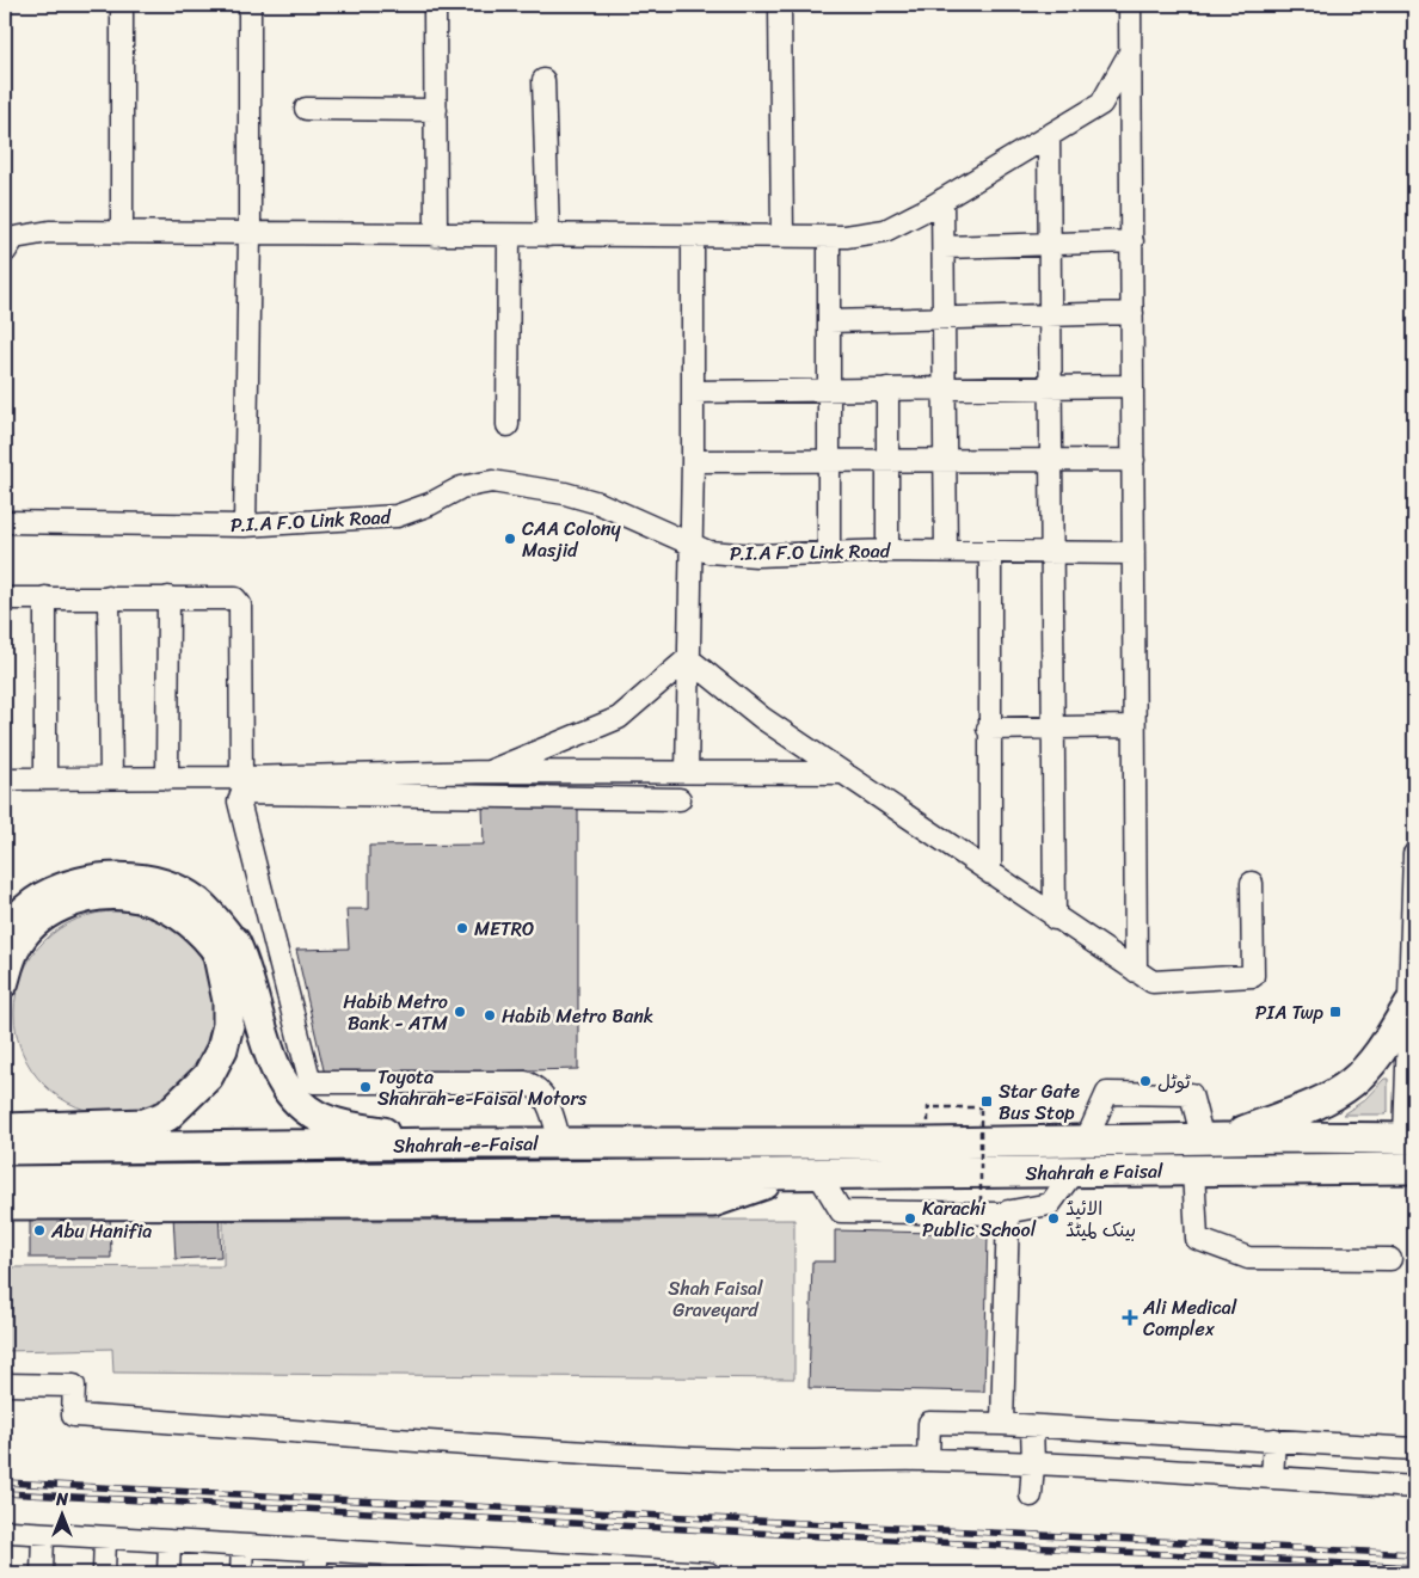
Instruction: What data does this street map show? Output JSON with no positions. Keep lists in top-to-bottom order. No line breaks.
{"streets":{"highway":["Shahrah-e-Faisal","Shahrah e Faisal"],"street":["P.I.A F.O Link Road"]},"crossings":[["Shahrah-e-Faisal","Shahrah e Faisal"]],"parks":["Shah Faisal Graveyard"],"places":{"other":["CAA Colony Masjid","METRO","Habib Metro Bank - ATM","Habib Metro Bank","ٹوٹل","Toyota Shahrah-e-Faisal Motors","Karachi Public School","الائیڈ بینک لمیٹڈ","Abu Hanifia"],"transit":["PIA Twp","Star Gate Bus Stop"],"health":["Ali Medical Complex"]},"north":"top"}
